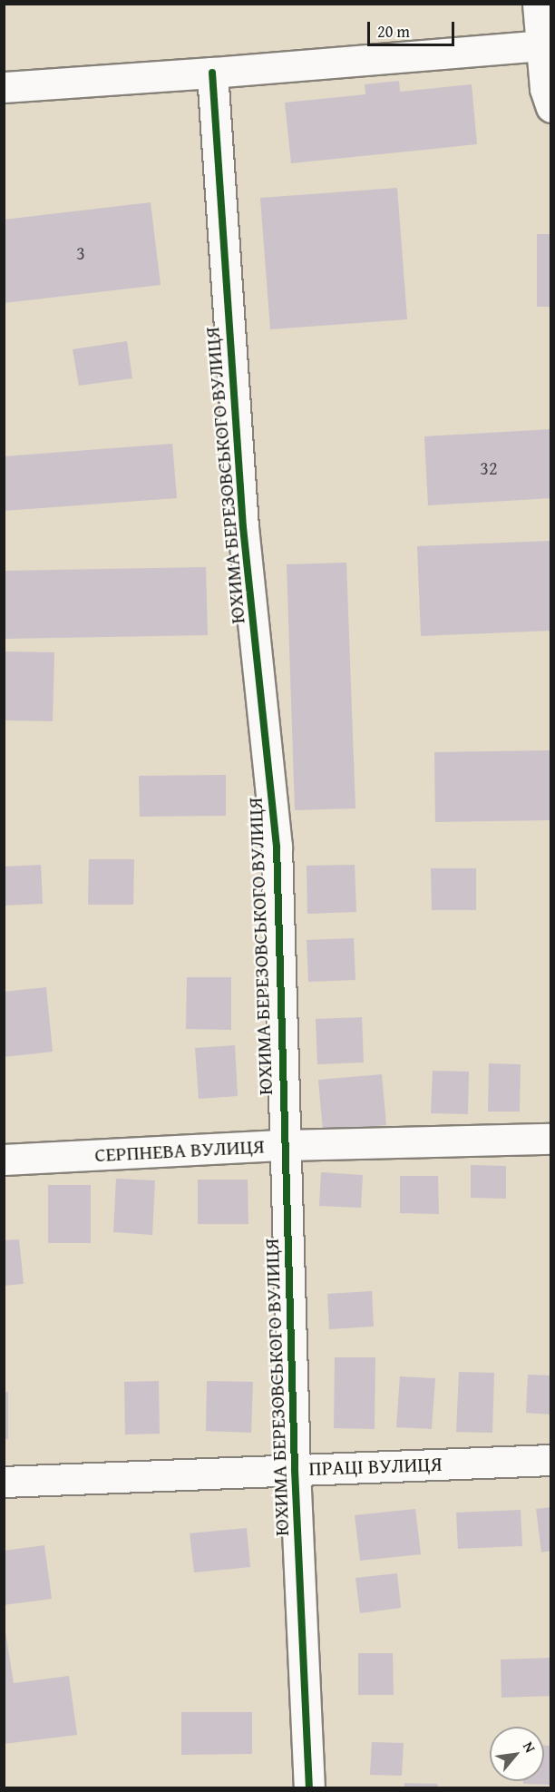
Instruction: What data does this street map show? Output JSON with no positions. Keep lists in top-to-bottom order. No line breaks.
{"streets":{"street":["ЮХИМА БЕРЕЗОВСЬКОГО ВУЛИЦЯ","СЕРПНЕВА ВУЛИЦЯ","ПРАЦІ ВУЛИЦЯ"]},"crossings":[["ЮХИМА БЕРЕЗОВСЬКОГО ВУЛИЦЯ","СЕРПНЕВА ВУЛИЦЯ"],["ЮХИМА БЕРЕЗОВСЬКОГО ВУЛИЦЯ","ПРАЦІ ВУЛИЦЯ"]],"house_numbers":["3","32"],"scale_bar":"20 m","north":"top right"}
